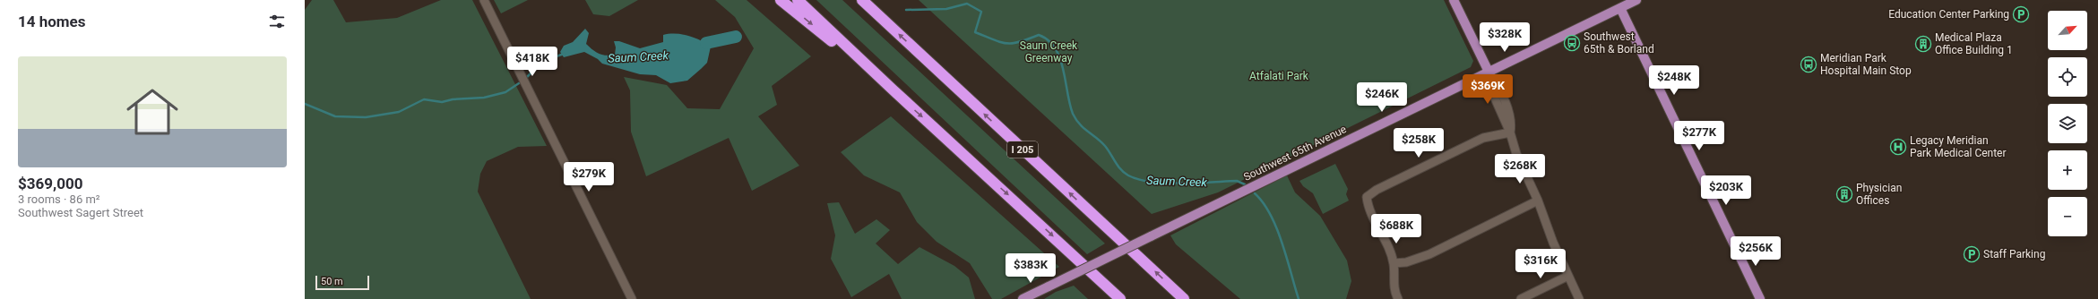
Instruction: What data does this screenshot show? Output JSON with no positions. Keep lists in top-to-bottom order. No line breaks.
{"streets":{"highway":["I 205"],"main road":["Southwest 65th Avenue"]},"water":["Saum Creek"],"parks":["Saum Creek Greenway","Atfalati Park"],"places":{"parking":["Education Center Parking","Staff Parking"],"bus stop":["Southwest 65th & Borland","Meridian Park Hospital Main Stop"],"building":["Medical Plaza Office Building 1","Physician Offices"],"hospital":["Legacy Meridian Park Medical Center"]},"scale_bar":"50 m","north":"top right","page":{"heading":"14 homes","map_buttons":["+","−"],"price":["$328K","$418K","$248K","$369K","$246K","$277K","$258K","$268K","$279K","$203K","$688K","$256K","$316K","$383K"],"list":[{"name":"$369,000","note":"3 rooms · 86 m² · Southwest Sagert Street"}],"scale":"50 m"}}
